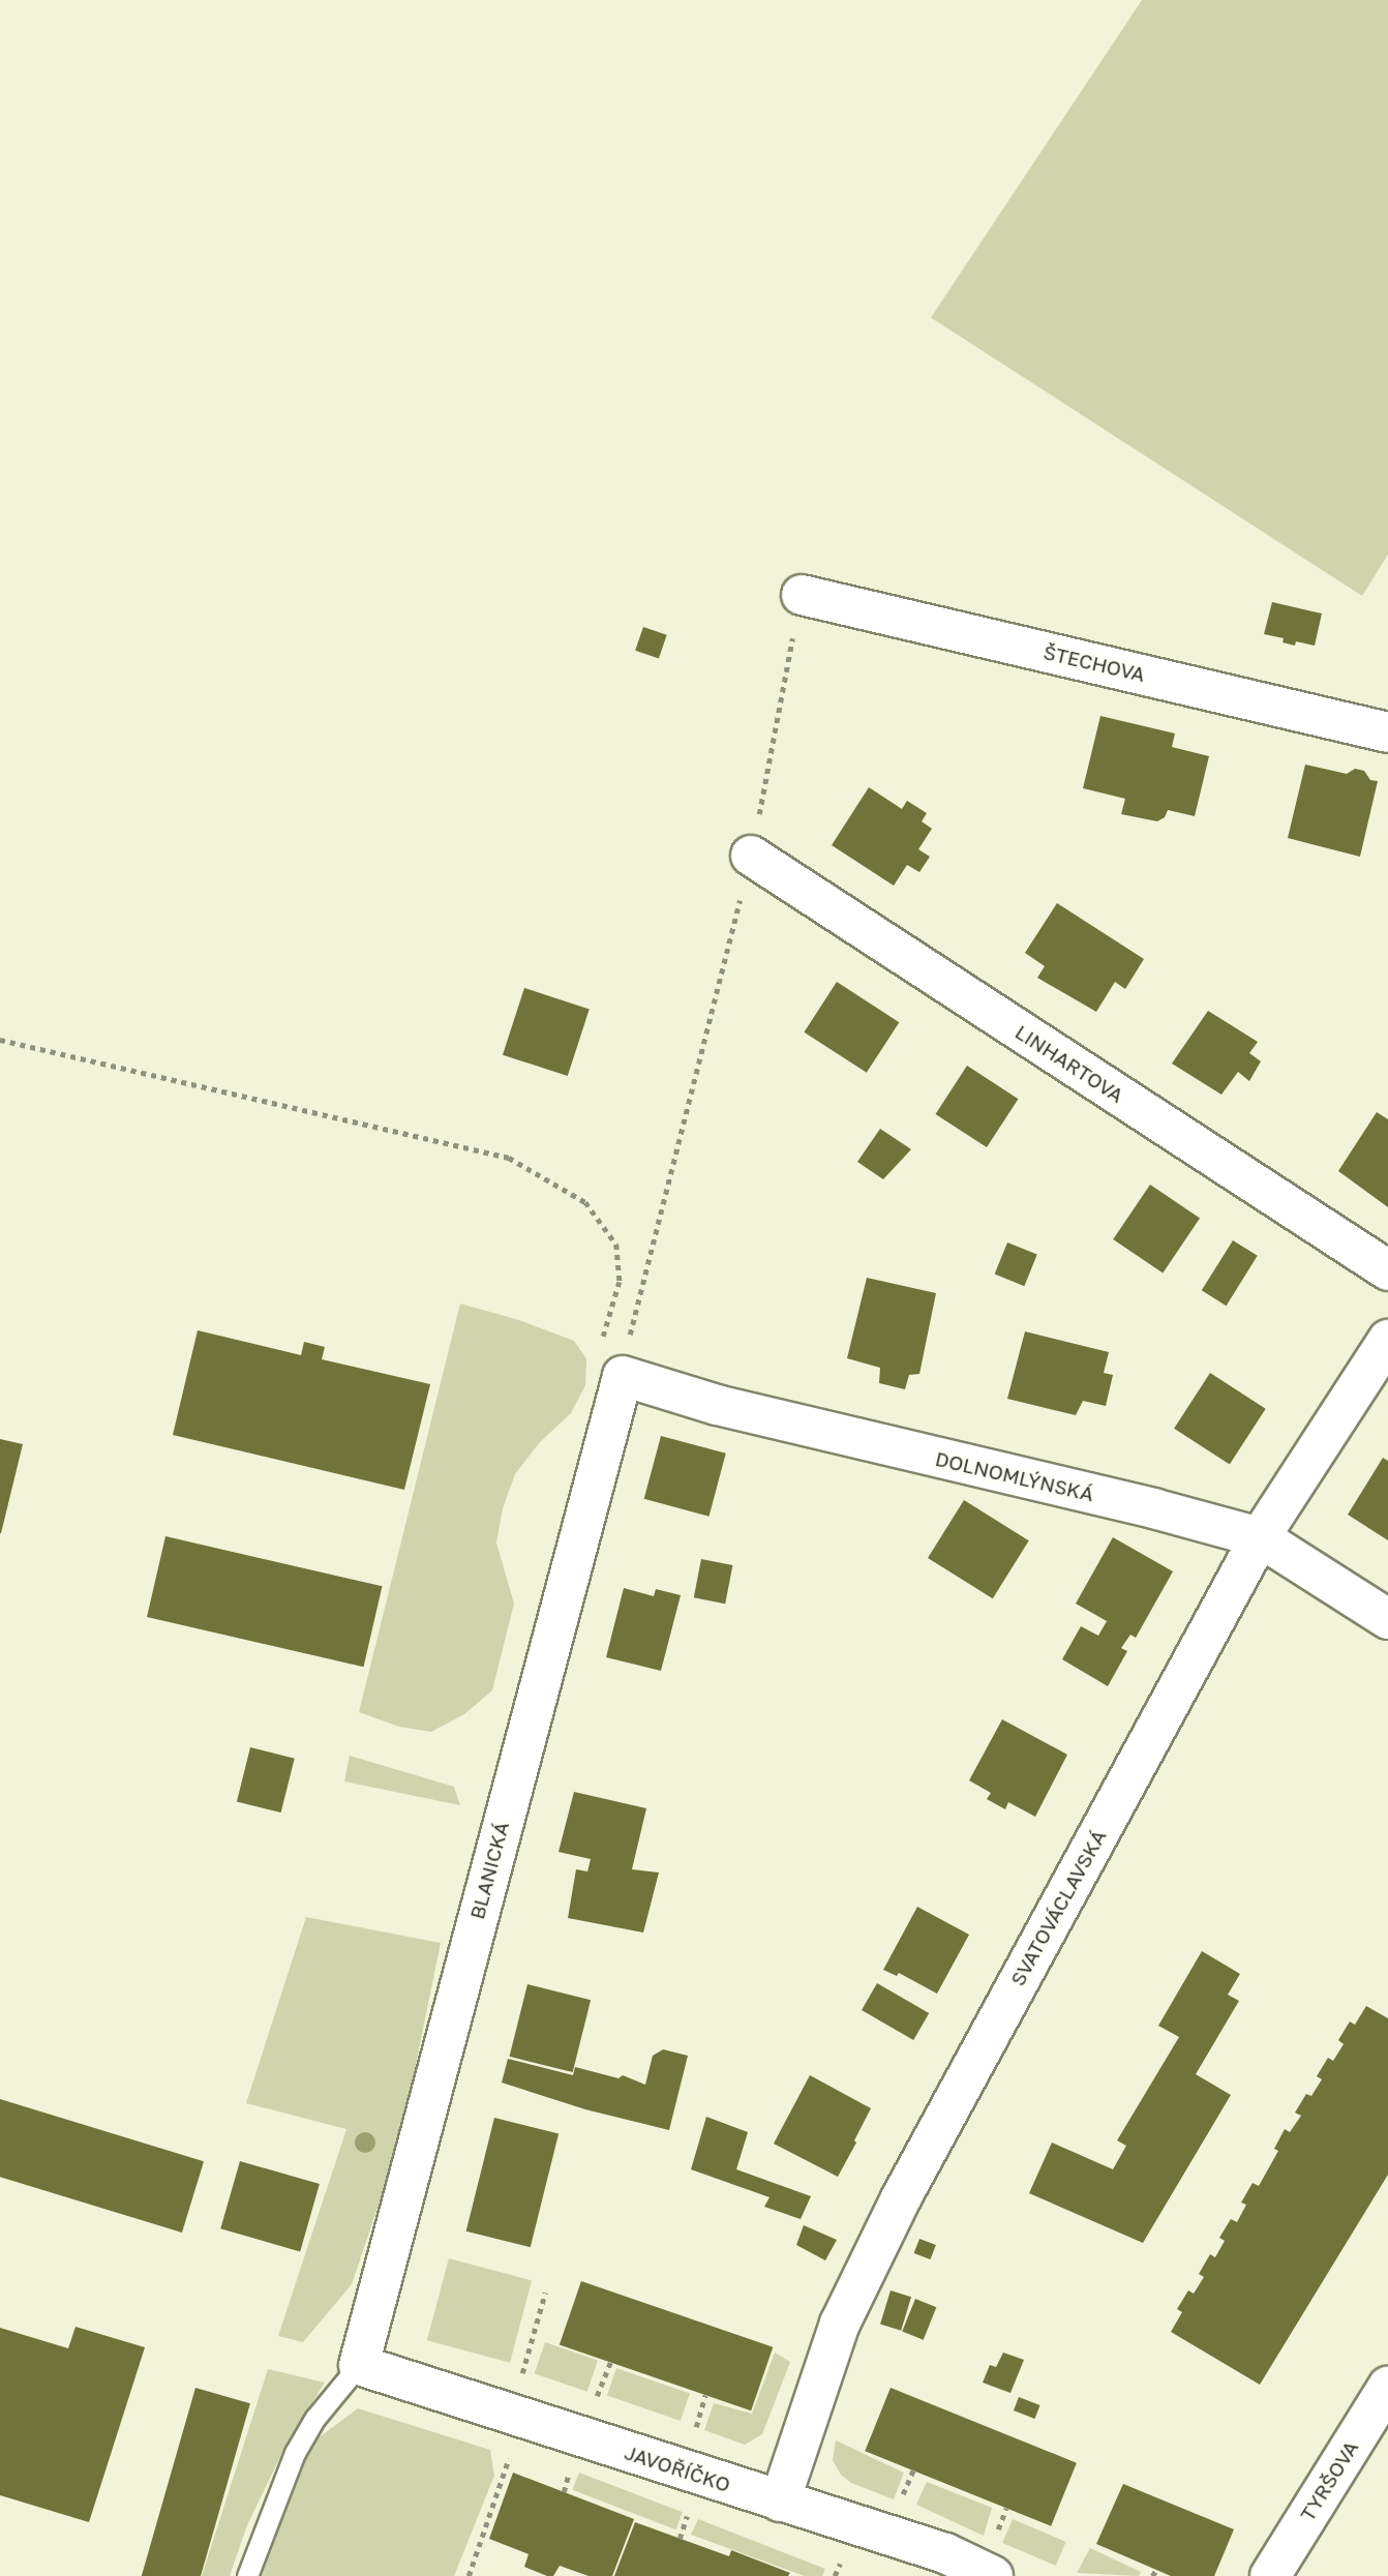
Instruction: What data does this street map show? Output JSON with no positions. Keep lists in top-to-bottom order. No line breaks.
{"streets":{"street":["ŠTECHOVA","LINHARTOVA","DOLNOMLÝNSKÁ","BLANICKÁ","SVATOVÁCLAVSKÁ","JAVOŘÍČKO","TYRŠOVA"]},"crossings":[["DOLNOMLÝNSKÁ","BLANICKÁ"],["DOLNOMLÝNSKÁ","SVATOVÁCLAVSKÁ"],["BLANICKÁ","JAVOŘÍČKO"],["SVATOVÁCLAVSKÁ","JAVOŘÍČKO"]]}
